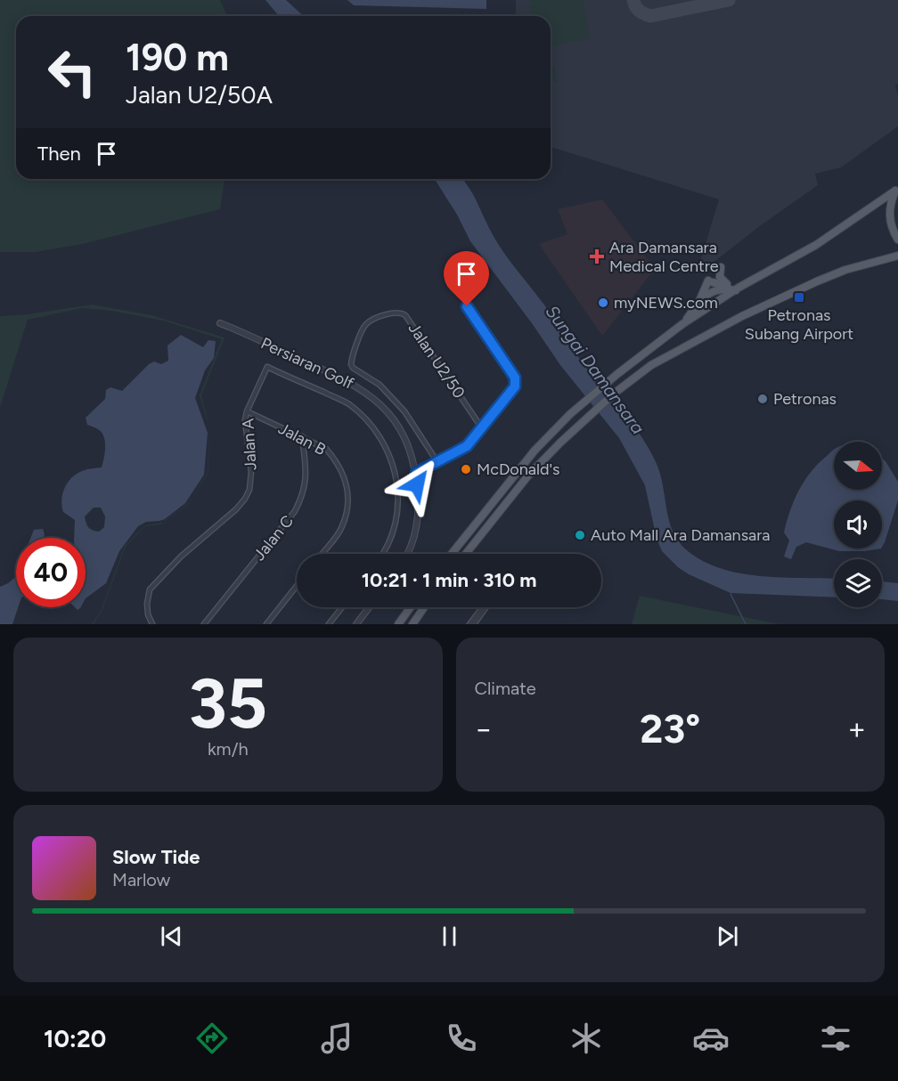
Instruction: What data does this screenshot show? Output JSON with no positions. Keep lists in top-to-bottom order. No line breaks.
{"streets":{"street":["Jalan U2/50","Persiaran Golf","Jalan B","Jalan A","Jalan C"]},"crossings":[["Jalan B","Jalan A"],["Jalan B","Jalan C"]],"water":["Sungai Damansara"],"places":{"health":["Ara Damansara Medical Centre"],"transit":["Petronas Subang Airport"],"other":["myNEWS.com","Petronas","McDonald's","Auto Mall Ara Damansara"]},"north":"right","page":{"turn":["190 m","Jalan U2/50A"],"then":"Then","limit":"40","trip":"10:21 · 1 min · 310 m","tile":[["35","km/h"],"Climate"],"heat":["−","23°","+"],"song":["Slow Tide","Marlow"],"tabs":"10:20"}}
